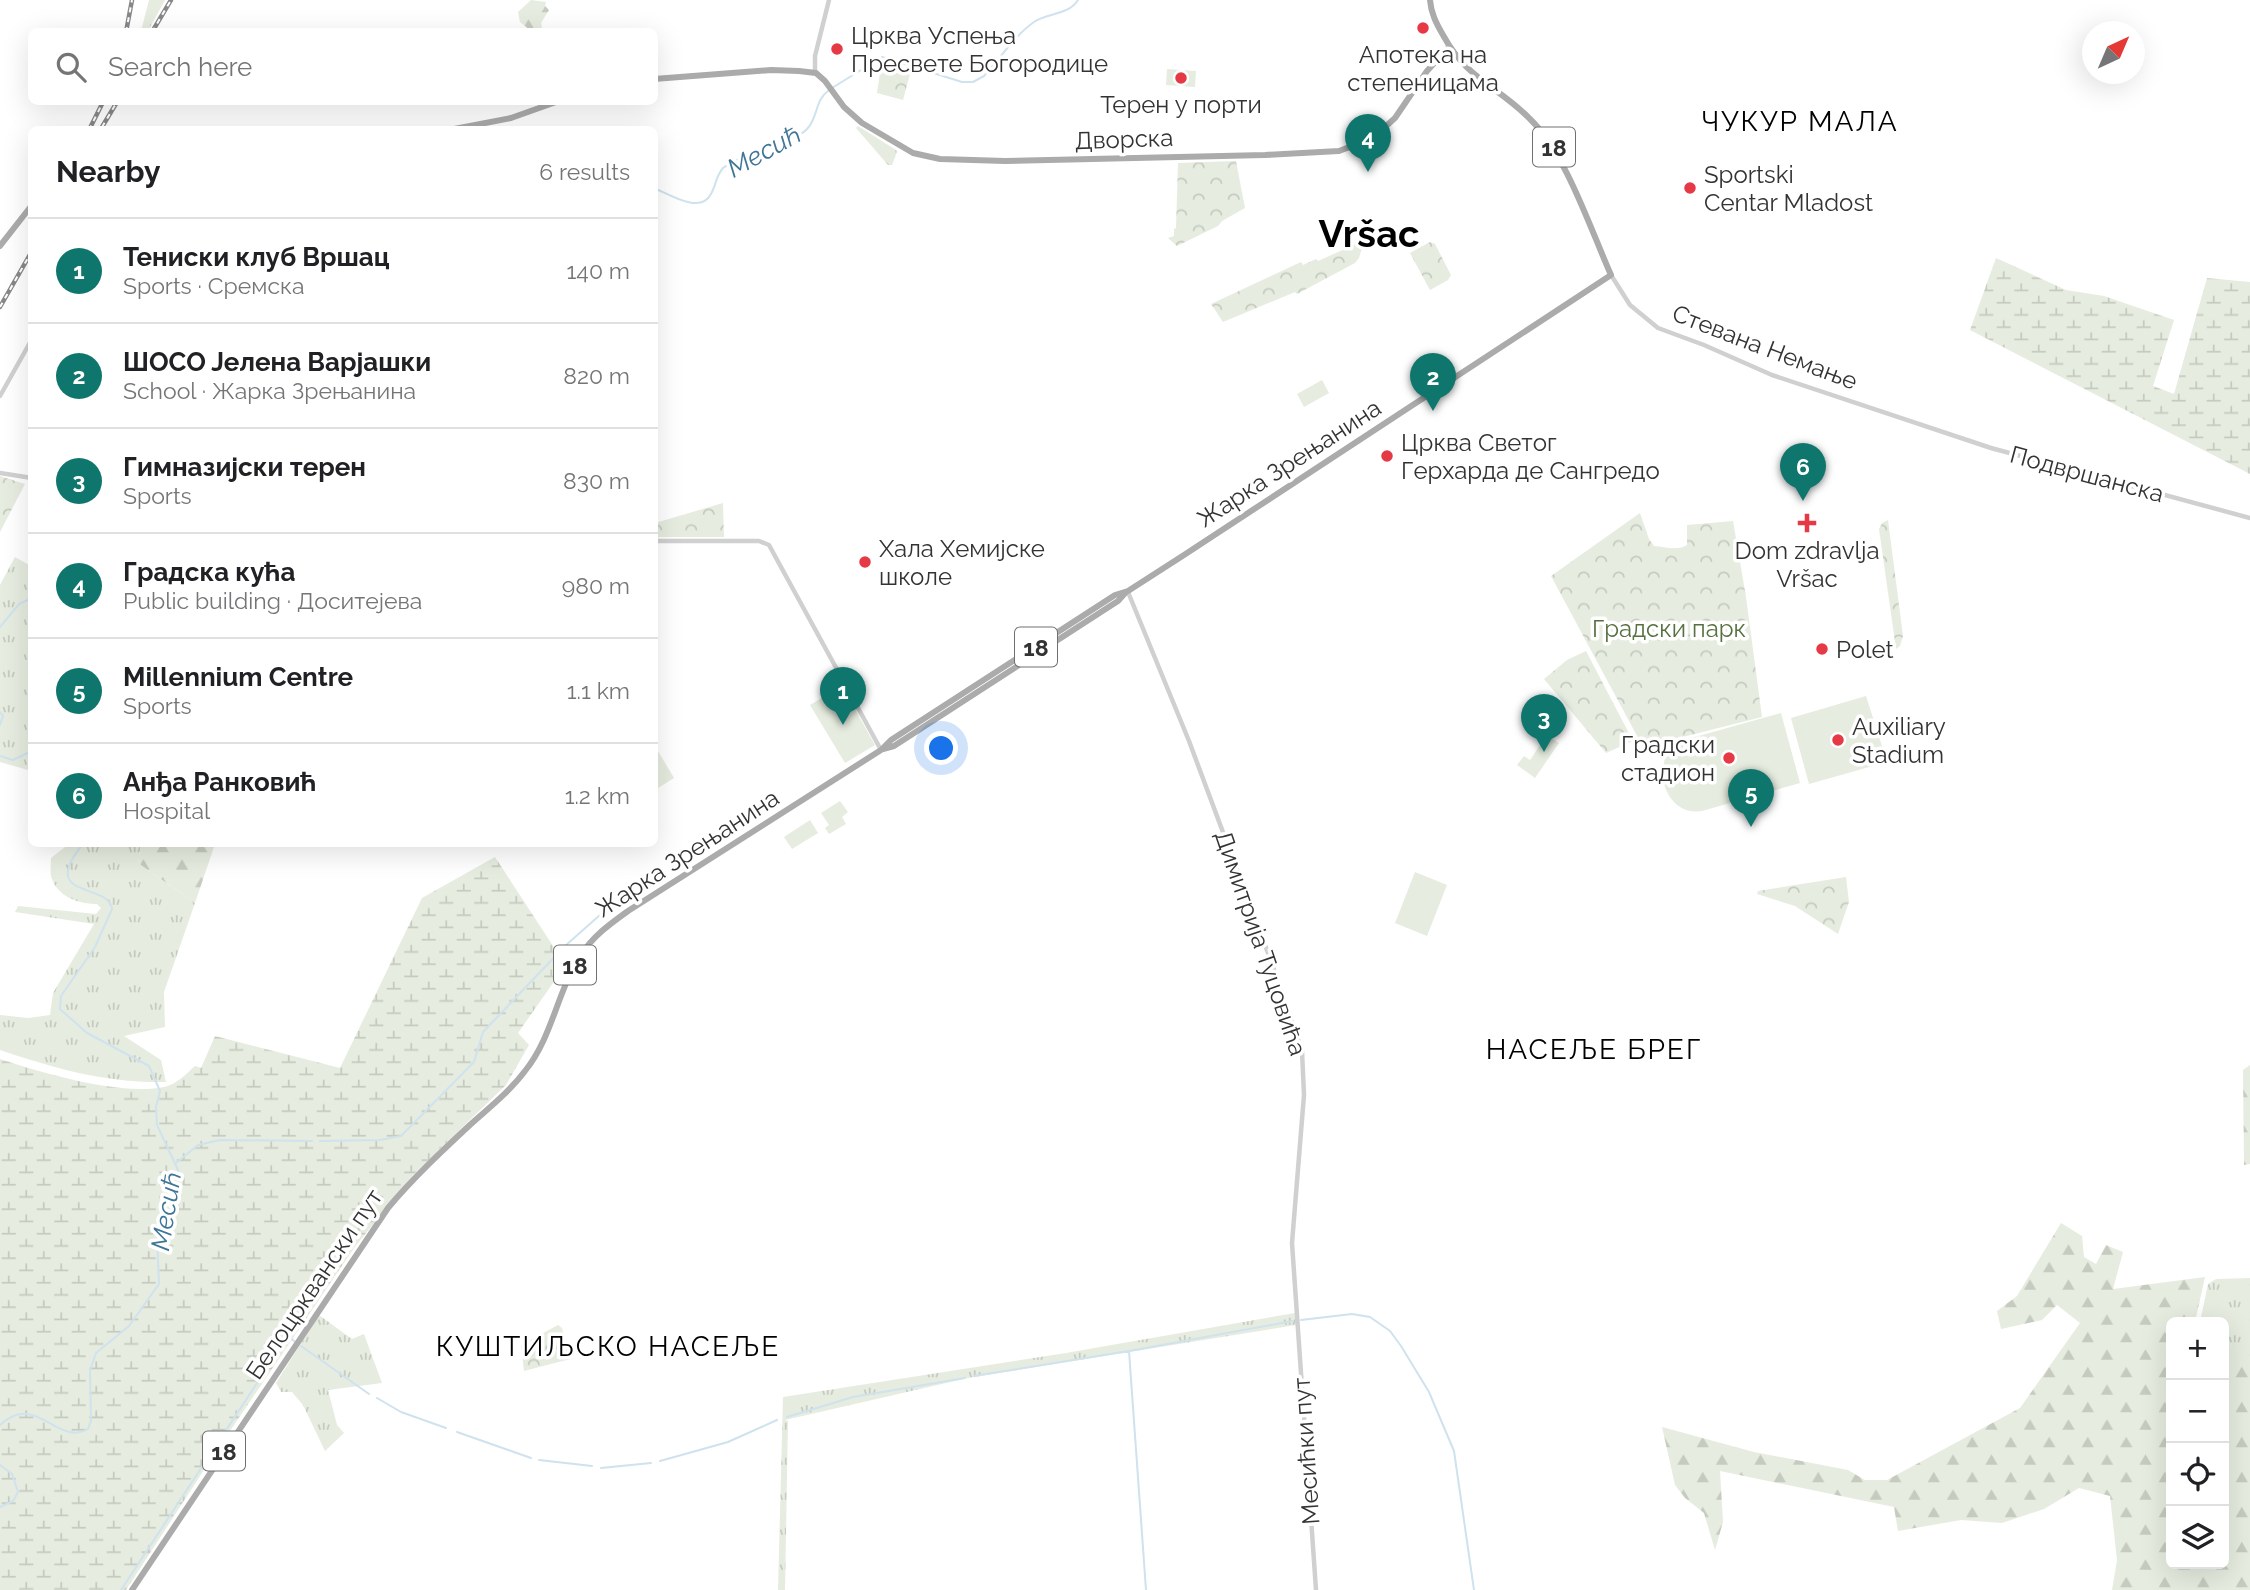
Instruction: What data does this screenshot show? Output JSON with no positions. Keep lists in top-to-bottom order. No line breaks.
{"streets":{"main road":["Дворска","18","Стевана Немање","Жарка Зрењанина","Белоцрквански пут"],"street":["Подвршанска","Димитрија Туцовића","Месићки пут"]},"crossings":[["Дворска","Стевана Немање"],["Стевана Немање","Жарка Зрењанина"],["Стевана Немање","Подвршанска"],["Жарка Зрењанина","Димитрија Туцовића"],["Жарка Зрењанина","Белоцрквански пут"],["Димитрија Туцовића","Месићки пут"]],"districts":["ЧУКУР МАЛА","Vršac","НАСЕЉЕ БРЕГ","КУШТИЉСКО НАСЕЉЕ"],"water":["Месић"],"parks":["Градски парк"],"places":{"other":["Апотека на степеницама","Црква Успења Пресвете Богородице","Терен у порти","Sportski Centar Mladost","Црква Светог Герхарда де Сангредо","Хала Хемијске школе","Polet","Auxiliary Stadium","Градски стадион"],"health":["Dom zdravlja Vršac"]},"north":"top right","page":{"search":"Search here","pins":["4","2","6","1","3","5"],"heading":["Nearby","6 results"],"list":[{"mark":"1","name":"Тениски клуб Вршац","note":"Sports · Сремска","value":"140 m"},{"mark":"2","name":"ШОСО Јелена Варјашки","note":"School · Жарка Зрењанина","value":"820 m"},{"mark":"3","name":"Гимназијски терен","note":"Sports","value":"830 m"},{"mark":"4","name":"Градска кућа","note":"Public building · Доситејева","value":"980 m"},{"mark":"5","name":"Millennium Centre","note":"Sports","value":"1.1 km"},{"mark":"6","name":"Анђа Ранковић","note":"Hospital","value":"1.2 km"}],"map_buttons":["+","−"]}}
